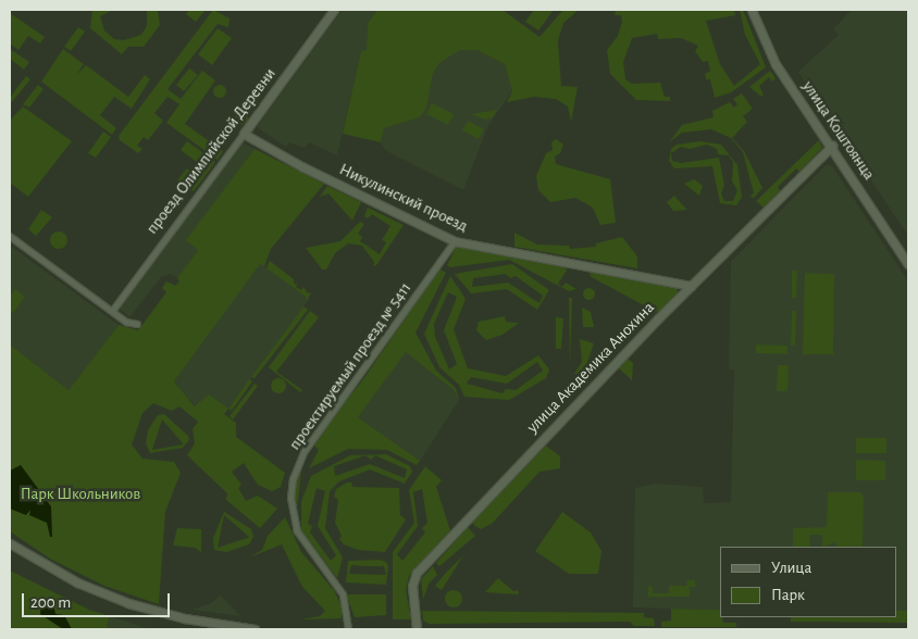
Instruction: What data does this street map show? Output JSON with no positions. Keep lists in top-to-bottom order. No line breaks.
{"streets":{"street":["улица Коштоянца","проезд Олимпийской Деревни","Никулинский проезд","проектируемый проезд № 5411","улица Академика Анохина"]},"crossings":[["улица Коштоянца","улица Академика Анохина"],["проезд Олимпийской Деревни","Никулинский проезд"],["Никулинский проезд","проектируемый проезд № 5411"],["Никулинский проезд","улица Академика Анохина"]],"parks":["Парк Школьников"],"legend":["Улица","Парк"],"scale_bar":"200 m"}
